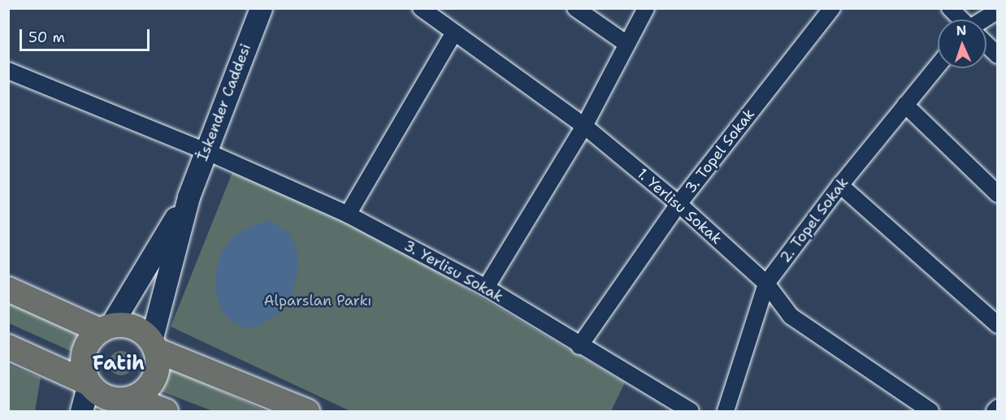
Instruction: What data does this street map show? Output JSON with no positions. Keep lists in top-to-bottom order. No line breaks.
{"streets":{"street":["İskender Caddesi","3. Topel Sokak","1. Yerlisu Sokak","2. Topel Sokak","3. Yerlisu Sokak"]},"crossings":[["İskender Caddesi","3. Yerlisu Sokak"],["3. Topel Sokak","1. Yerlisu Sokak"],["3. Topel Sokak","3. Yerlisu Sokak"],["1. Yerlisu Sokak","2. Topel Sokak"]],"districts":["Fatih"],"parks":["Alparslan Parkı"],"scale_bar":"50 m","north":"top"}
